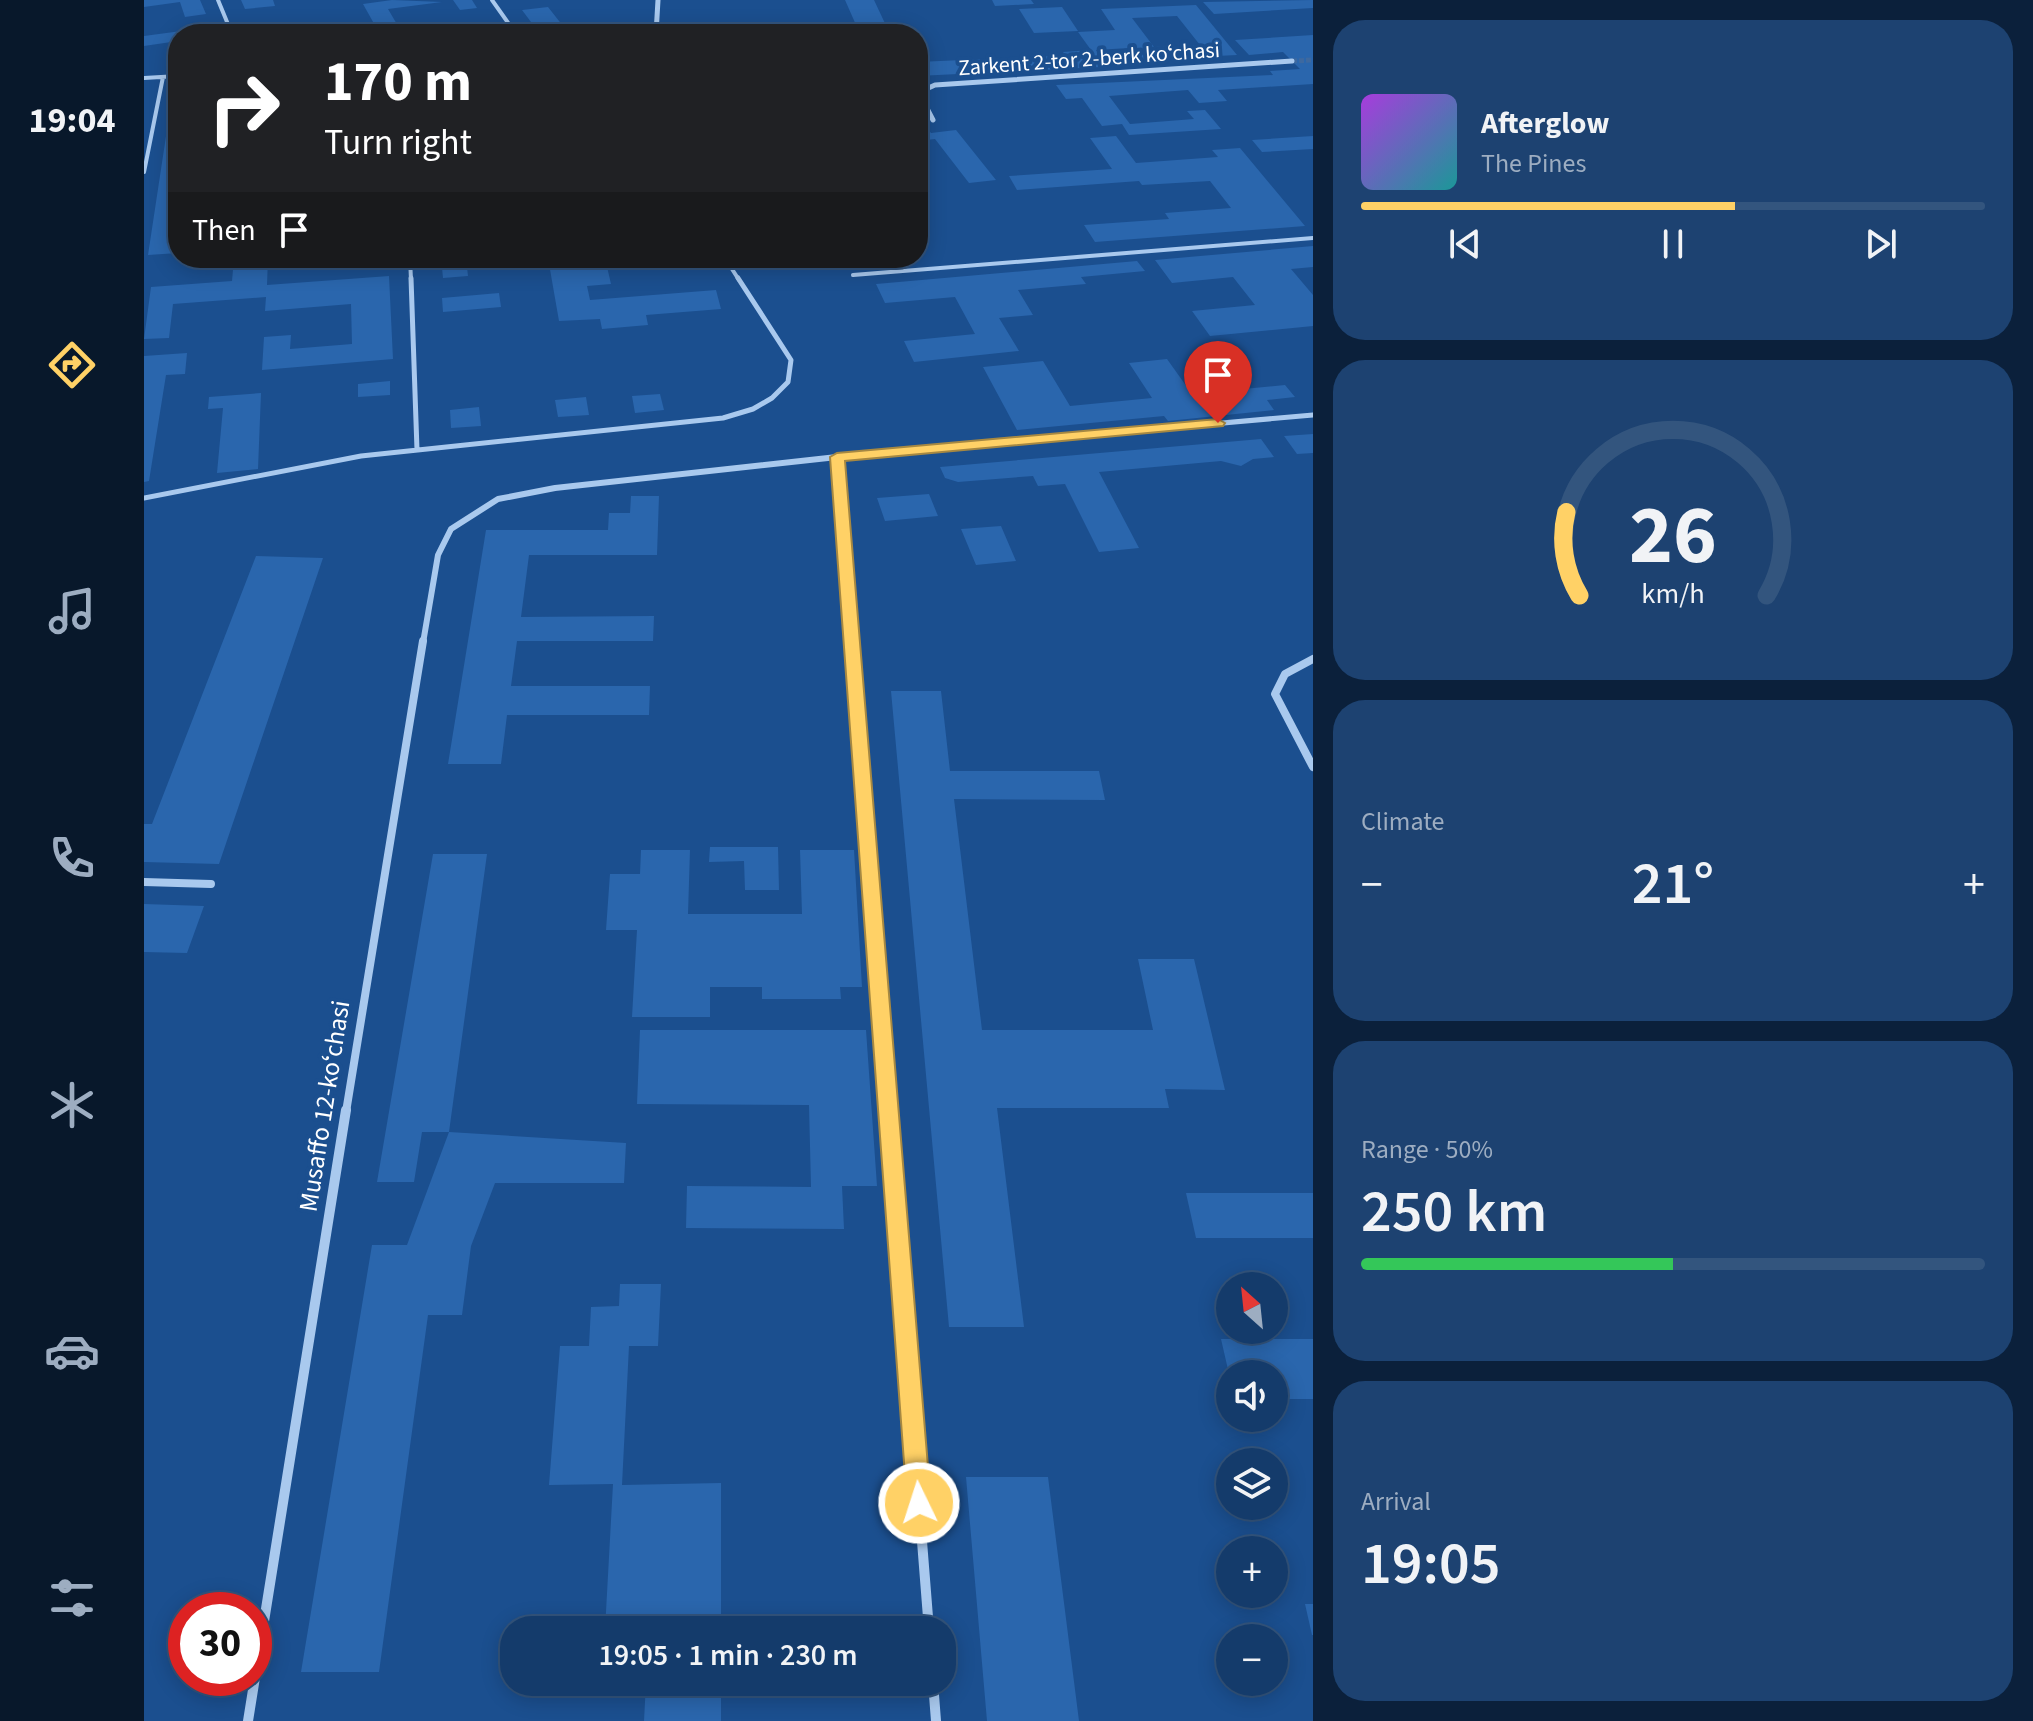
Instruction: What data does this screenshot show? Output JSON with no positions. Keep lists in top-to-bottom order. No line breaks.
{"streets":{"street":["Zarkent 2-tor 2-berk koʻchasi","Musaffo 12-koʻchasi"]},"north":"top left","page":{"tabs":"19:04","turn":["170 m","Turn right"],"song":["Afterglow","The Pines"],"then":"Then","tile":["Climate",["Range · 50%","250 km"],["Arrival","19:05"]],"heat":["−","21°","+"],"map_buttons":["+","−"],"limit":"30","trip":"19:05 · 1 min · 230 m","gauge":["26","km/h"]}}
